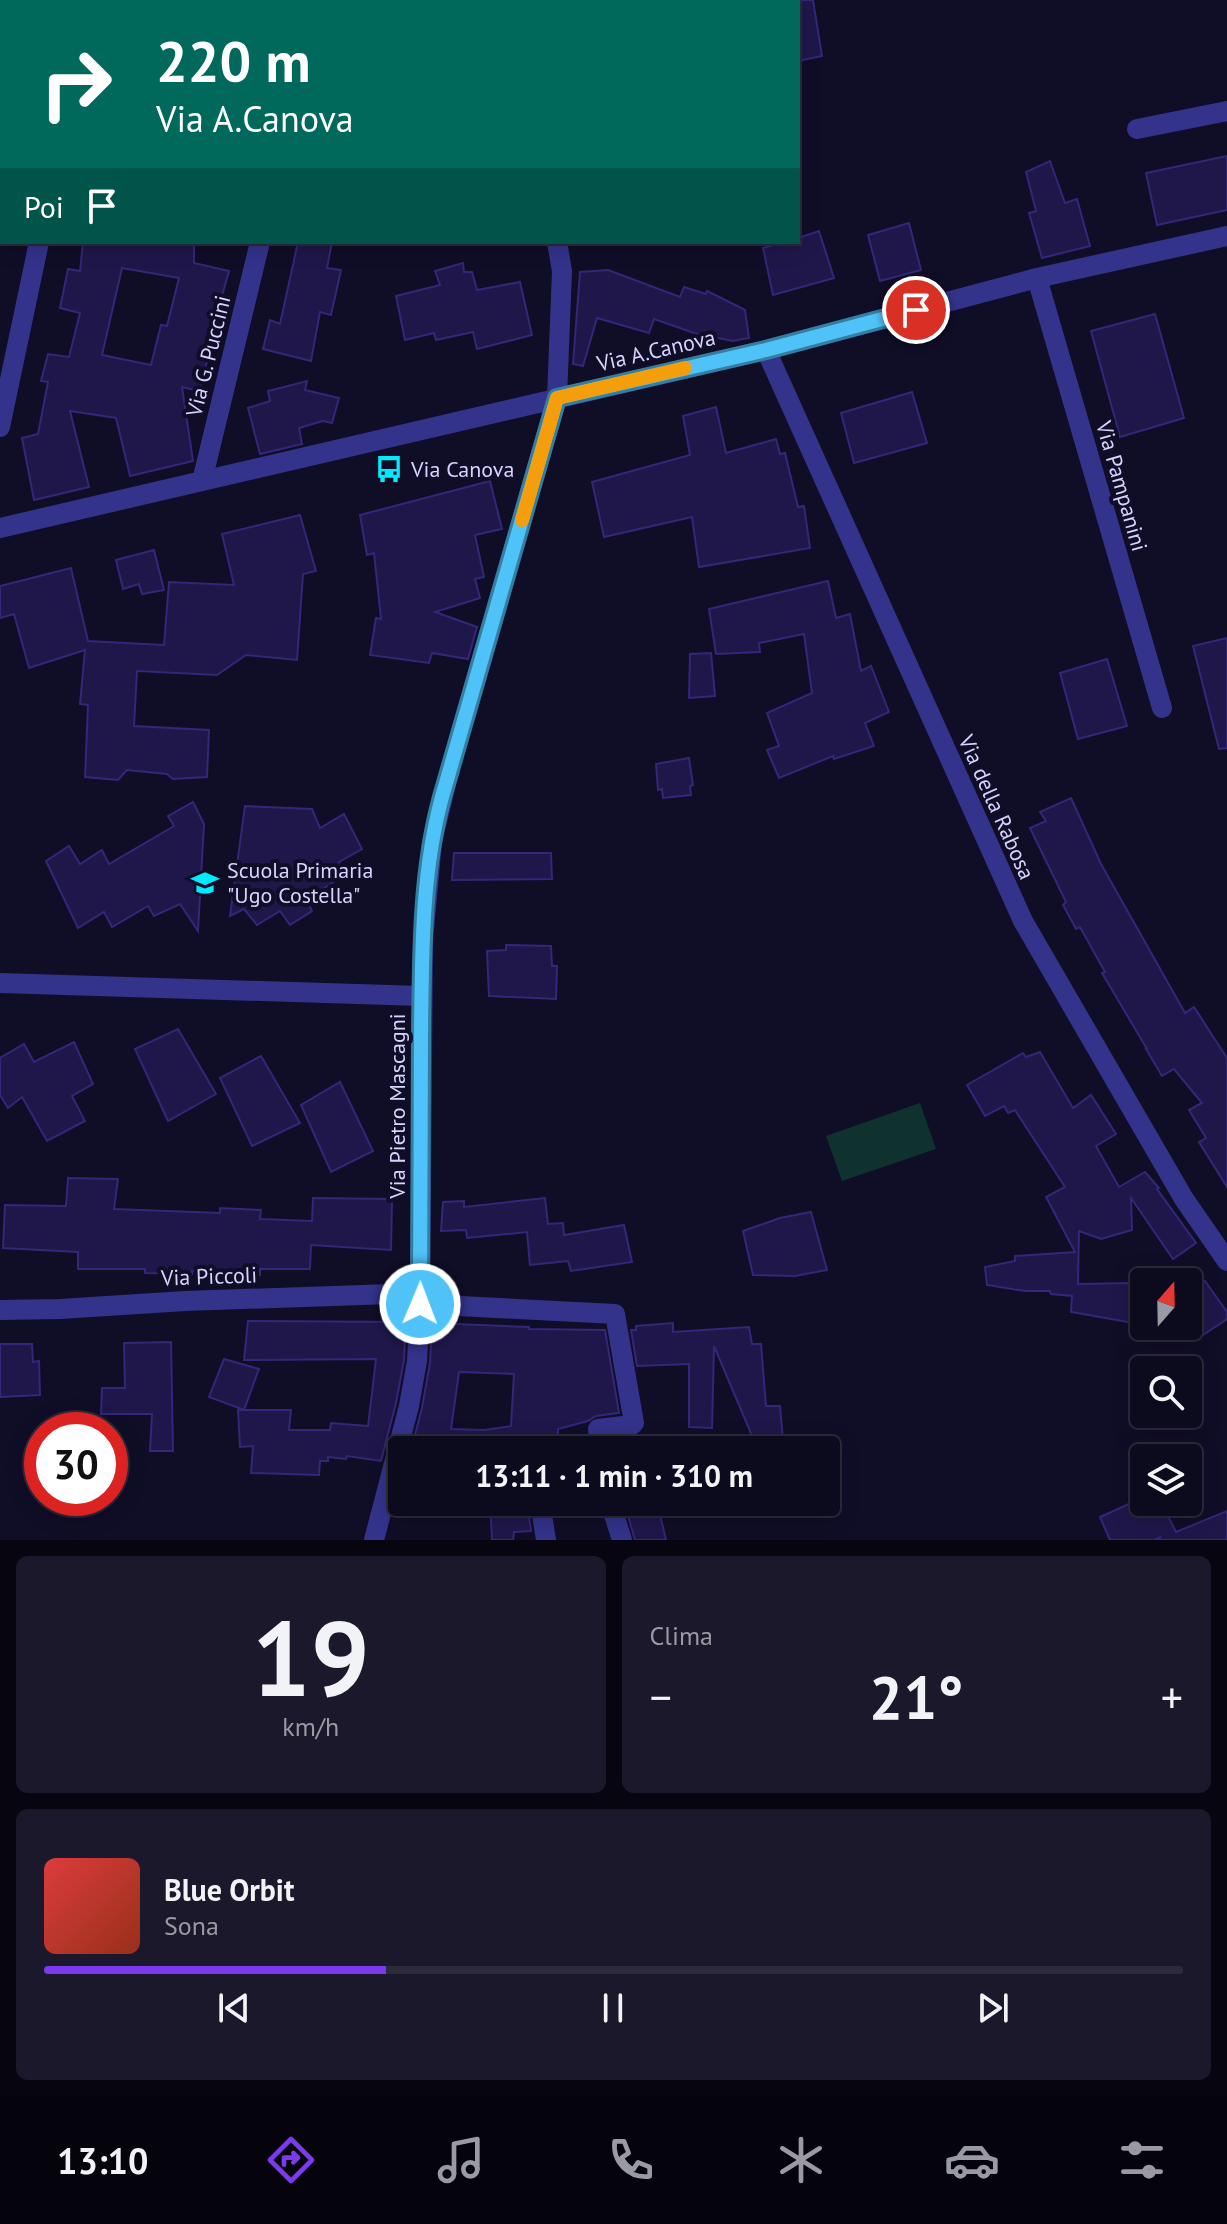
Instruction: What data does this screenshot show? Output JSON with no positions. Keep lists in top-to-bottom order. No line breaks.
{"streets":{"street":["Via A.Canova","Via G. Puccini","Via Pampanini","Via della Rabosa","Via Pietro Mascagni","Via Piccoli"]},"crossings":[["Via A.Canova","Via G. Puccini"],["Via A.Canova","Via Pampanini"],["Via A.Canova","Via della Rabosa"],["Via A.Canova","Via Pietro Mascagni"],["Via Pietro Mascagni","Via Piccoli"]],"places":{"bus stop":["Via Canova"],"school or university":["Scuola Primaria \"Ugo Costella\""]},"north":"top","page":{"turn":["220 m","Via A.Canova"],"then":"Poi","limit":"30","trip":"13:11 · 1 min · 310 m","tile":[["19","km/h"],"Clima"],"heat":["−","21°","+"],"song":["Blue Orbit","Sona"],"tabs":"13:10"}}
